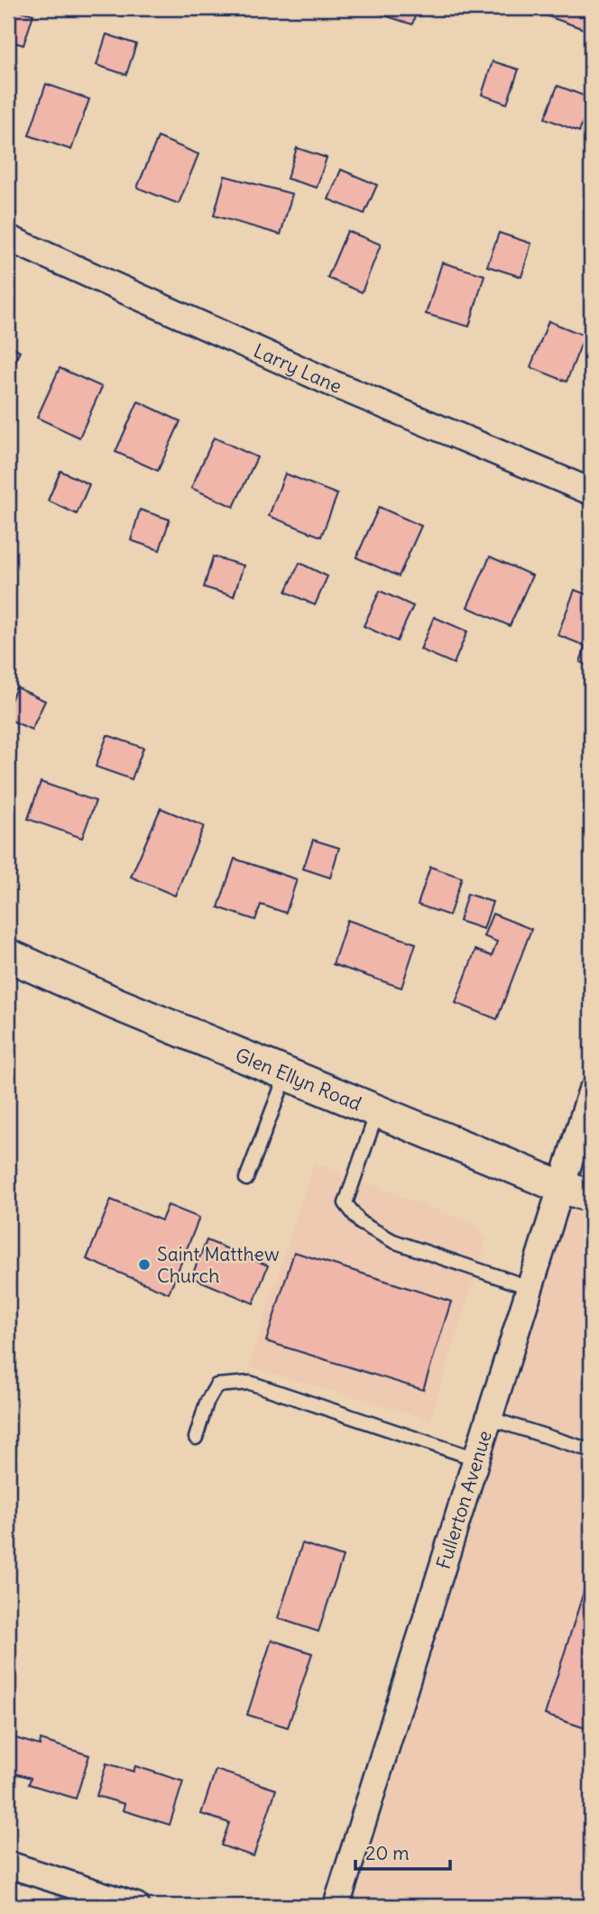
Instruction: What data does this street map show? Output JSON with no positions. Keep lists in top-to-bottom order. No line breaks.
{"streets":{"street":["Larry Lane","Glen Ellyn Road","Fullerton Avenue"]},"crossings":[["Glen Ellyn Road","Fullerton Avenue"]],"places":["Saint Matthew Church"],"scale_bar":"20 m"}
